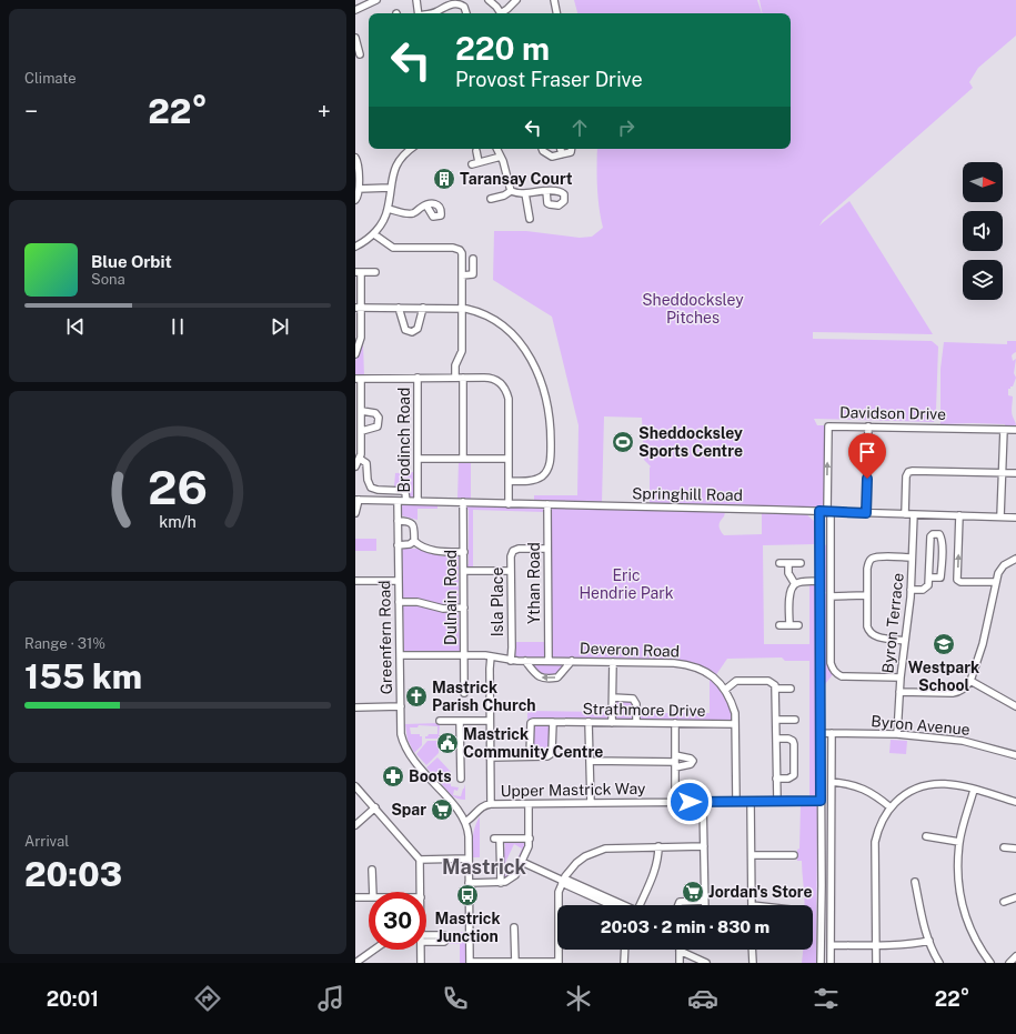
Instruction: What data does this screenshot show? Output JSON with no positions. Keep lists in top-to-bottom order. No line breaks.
{"streets":{"street":["Davidson Drive","Brodinch Road","Springhill Road","Ythan Road","Dulnain Road","Isla Place","Byron Terrace","Greenfern Road","Deveron Road","Strathmore Drive","Byron Avenue","Upper Mastrick Way"]},"crossings":[["Davidson Drive","Springhill Road"],["Brodinch Road","Springhill Road"],["Springhill Road","Ythan Road"],["Springhill Road","Dulnain Road"],["Springhill Road","Byron Terrace"],["Springhill Road","Greenfern Road"],["Ythan Road","Isla Place"],["Ythan Road","Deveron Road"],["Dulnain Road","Deveron Road"],["Isla Place","Deveron Road"],["Byron Terrace","Byron Avenue"],["Greenfern Road","Deveron Road"],["Greenfern Road","Upper Mastrick Way"],["Deveron Road","Strathmore Drive"],["Deveron Road","Upper Mastrick Way"]],"districts":["Mastrick"],"parks":["Sheddocksley Pitches","Eric Hendrie Park"],"places":{"building":["Taransay Court"],"sports":["Sheddocksley Sports Centre"],"school or university":["Westpark School"],"church":["Mastrick Parish Church"],"public building":["Mastrick Community Centre"],"pharmacy":["Boots"],"supermarket":["Spar","Jordan's Store"],"bus stop":["Mastrick Junction"]},"north":"right","page":{"tile":["Climate",["Range · 31%","155 km"],["Arrival","20:03"]],"turn":["220 m","Provost Fraser Drive"],"heat":["−","22°","+"],"song":["Blue Orbit","Sona"],"limit":"30","trip":"20:03 · 2 min · 830 m","tabs":["20:01","22°"],"gauge":["26","km/h"]}}
